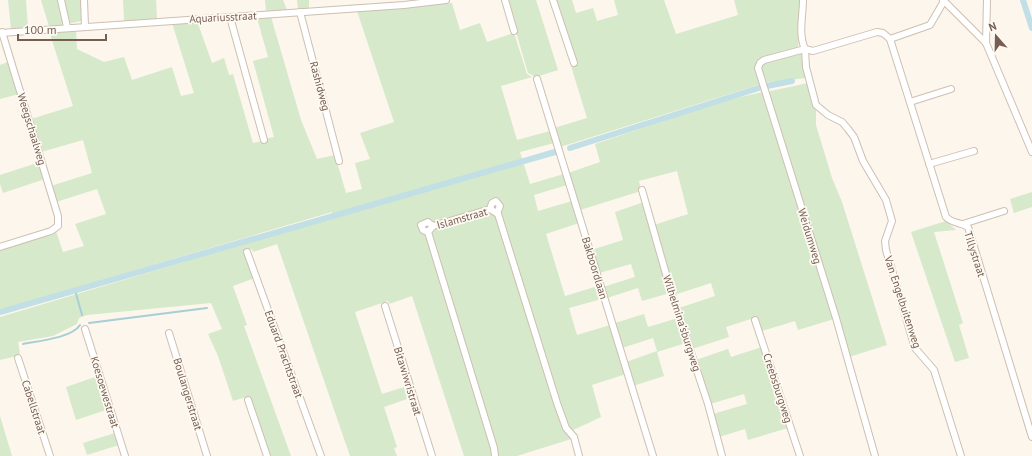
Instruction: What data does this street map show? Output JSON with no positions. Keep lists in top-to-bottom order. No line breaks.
{"streets":{"street":["Aquariusstraat","Rashidweg","Weegschaalweg","Islamstraat","Weidumweg","Tillystraat","Bakboordlaan","Van Engelbuitenweg","Wilhelmina'sburgweg","Eduard Prachtstraat","Bitawiwristraat","Creebsburgweg","Koesoewestraat","Boulangerstraat","Cabellstraat"]},"crossings":[["Aquariusstraat","Rashidweg"],["Aquariusstraat","Weegschaalweg"],["Weidumweg","Van Engelbuitenweg"]],"scale_bar":"100 m","north":"top"}
